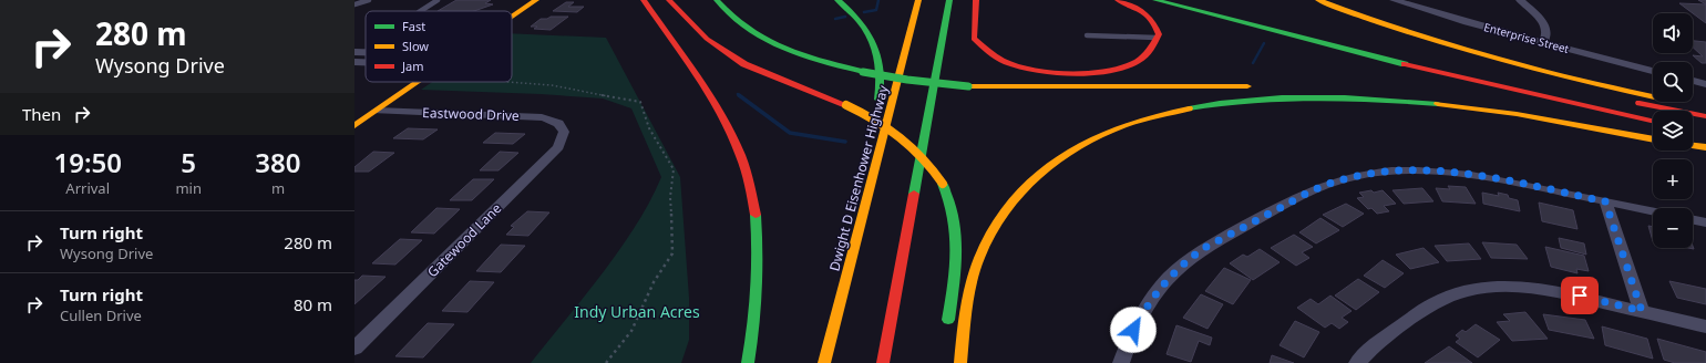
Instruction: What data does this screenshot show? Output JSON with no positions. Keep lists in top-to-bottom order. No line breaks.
{"streets":{"main road":["Dwight D Eisenhower Highway"],"street":["Enterprise Street","Eastwood Drive","Gatewood Lane"]},"crossings":[["Eastwood Drive","Gatewood Lane"]],"parks":["Indy Urban Acres"],"legend":["Fast","Slow","Jam"],"page":{"turn":["280 m","Wysong Drive"],"map_buttons":["+","−"],"then":"Then","eta":["19:50","Arrival","5","min","380","m"],"list":[{"name":"Turn right","note":"Wysong Drive","value":"280 m"},{"name":"Turn right","note":"Cullen Drive","value":"80 m"}]}}
